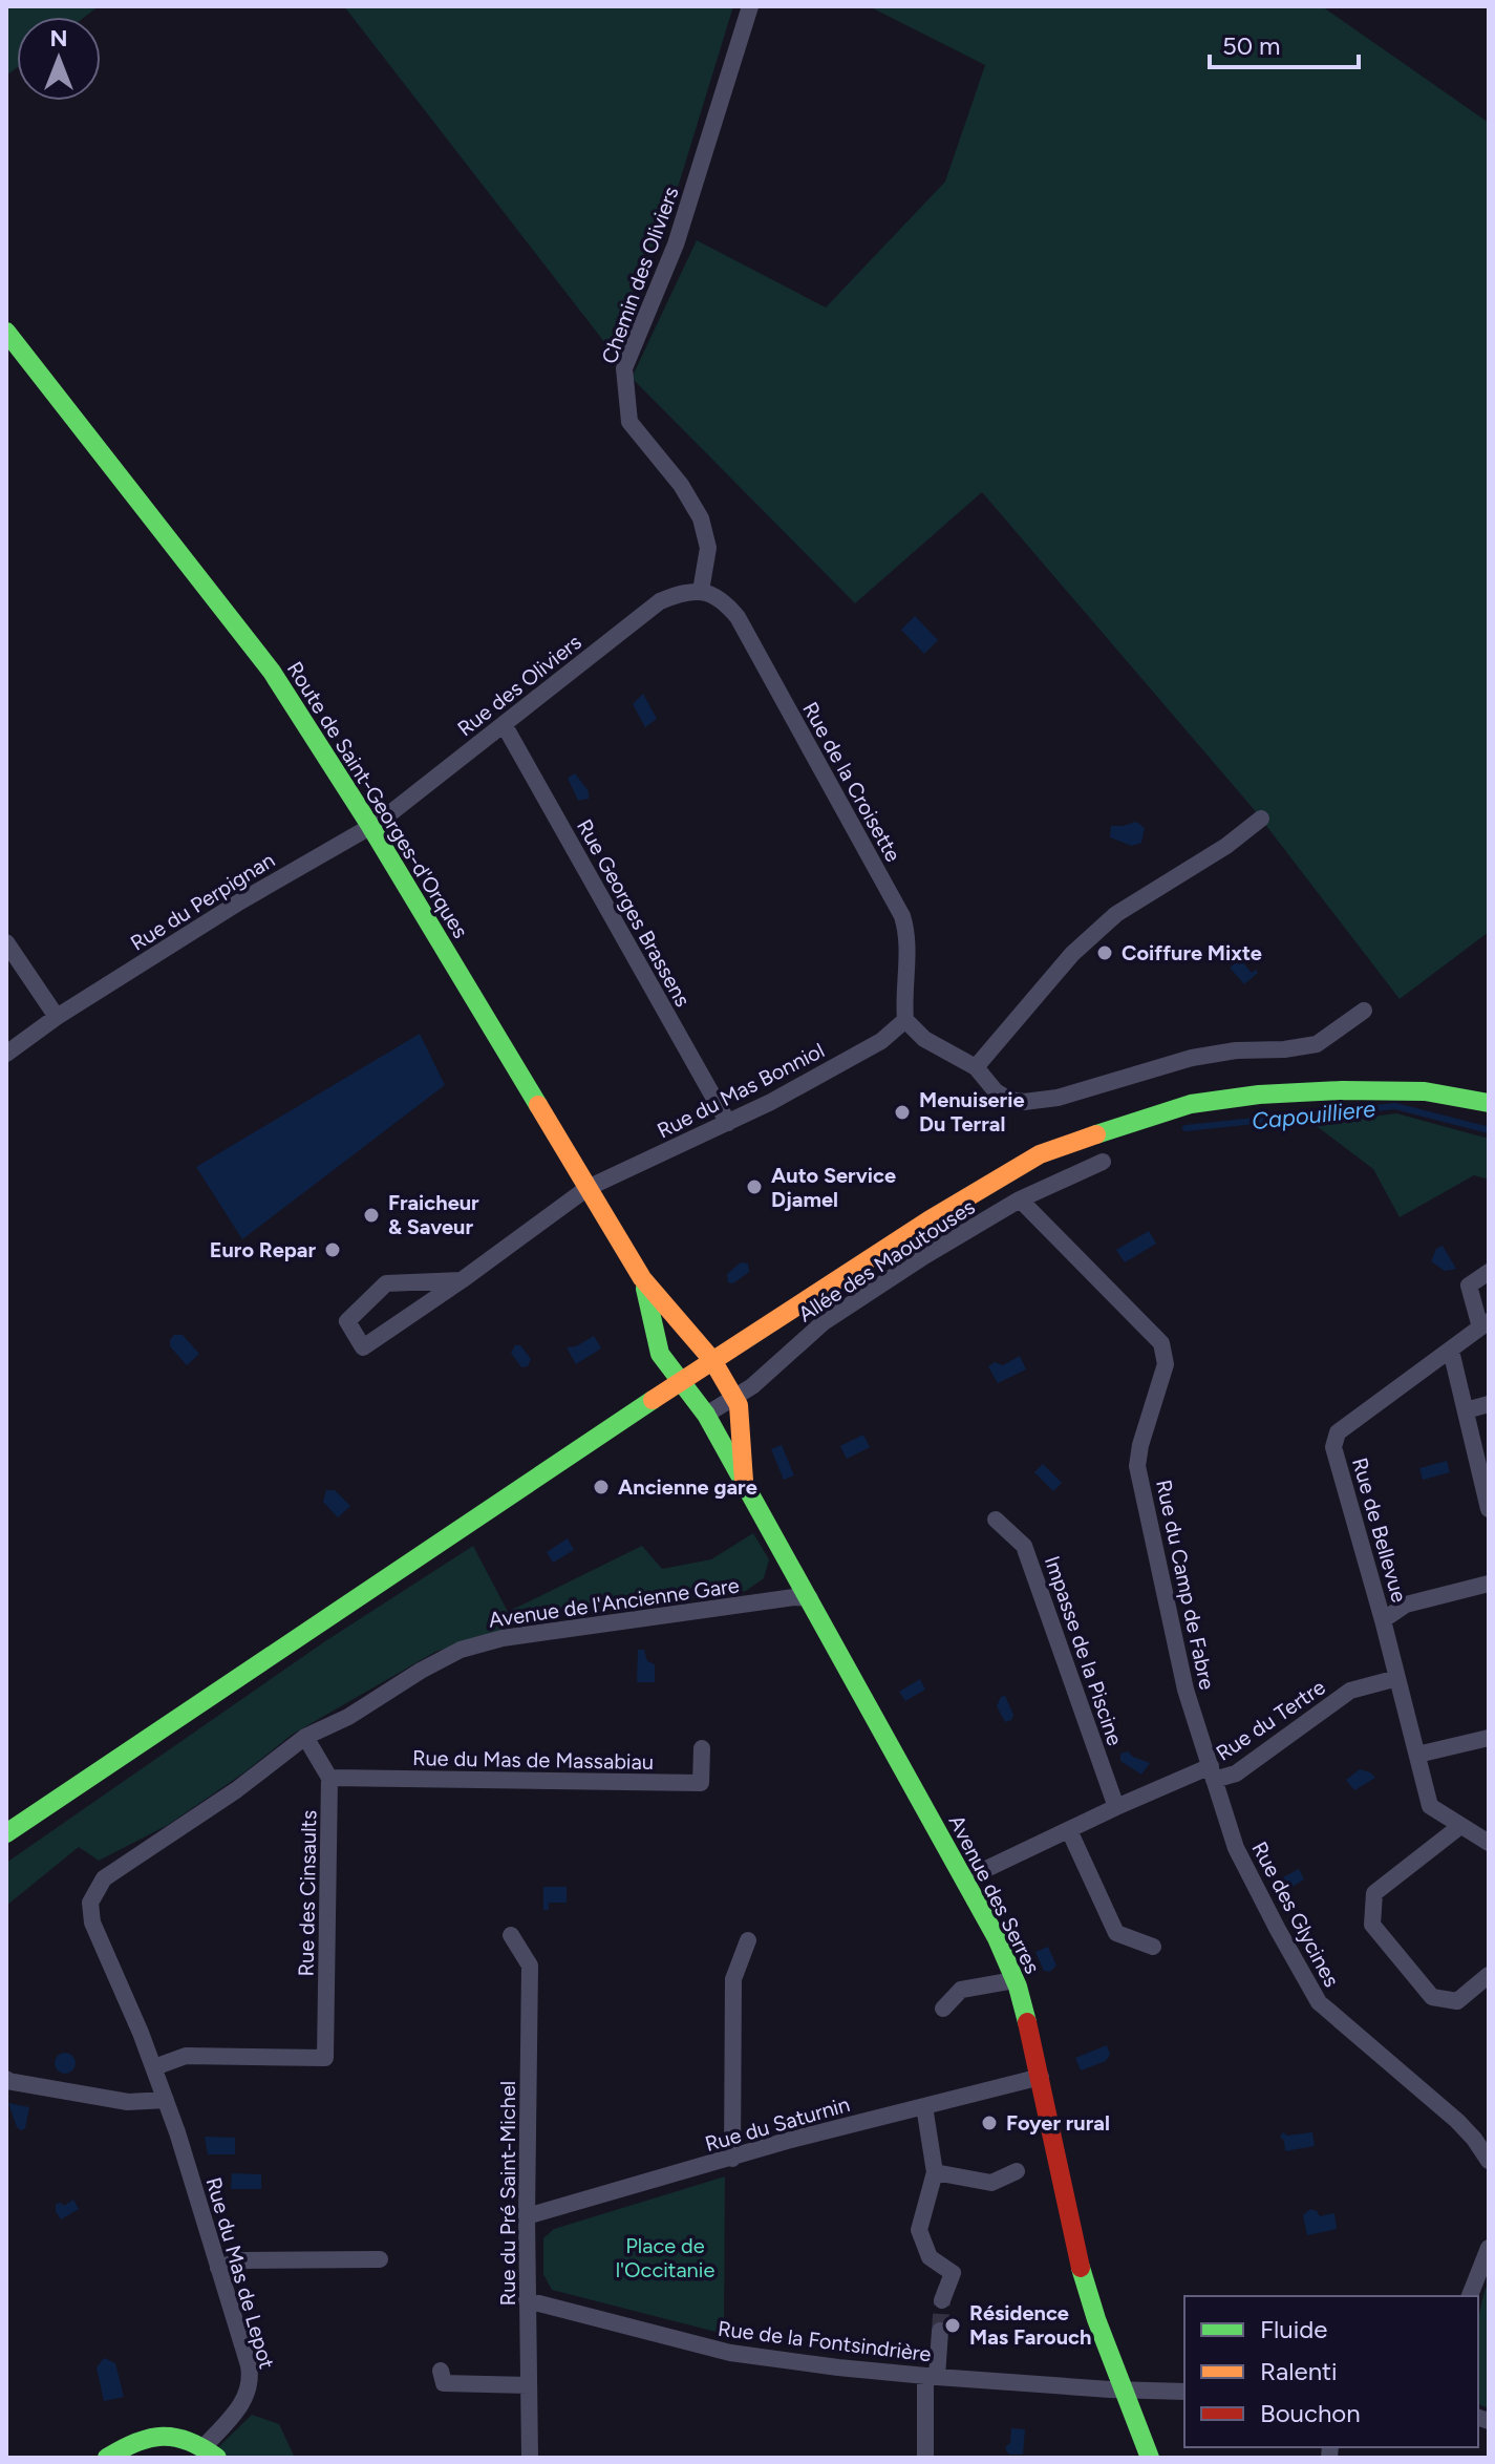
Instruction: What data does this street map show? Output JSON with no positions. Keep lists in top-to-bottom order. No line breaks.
{"streets":{"street":["Chemin des Oliviers","Rue des Oliviers","Rue de la Croisette","Route de Saint-Georges-d'Orques","Rue du Perpignan","Rue Georges Brassens","Rue du Mas Bonniol","Allée des Maoutouses","Rue de Bellevue","Rue du Camp de Fabre","Avenue de l'Ancienne Gare","Impasse de la Piscine","Rue du Tertre","Rue du Mas de Massabiau","Rue des Cinsaults","Avenue des Serres","Rue des Glycines","Rue du Saturnin","Rue du Pré Saint-Michel","Rue du Mas de Lepot","Rue de la Fontsindrière"]},"crossings":[["Chemin des Oliviers","Rue des Oliviers"],["Chemin des Oliviers","Rue de la Croisette"],["Rue des Oliviers","Rue de la Croisette"],["Rue des Oliviers","Route de Saint-Georges-d'Orques"],["Rue des Oliviers","Rue du Perpignan"],["Rue des Oliviers","Rue Georges Brassens"],["Rue de la Croisette","Rue du Mas Bonniol"],["Route de Saint-Georges-d'Orques","Rue du Perpignan"],["Route de Saint-Georges-d'Orques","Rue du Mas Bonniol"],["Route de Saint-Georges-d'Orques","Avenue des Serres"],["Rue Georges Brassens","Rue du Mas Bonniol"],["Allée des Maoutouses","Rue du Camp de Fabre"],["Allée des Maoutouses","Avenue des Serres"],["Rue de Bellevue","Rue du Tertre"],["Rue du Camp de Fabre","Rue du Tertre"],["Rue du Camp de Fabre","Rue des Glycines"],["Avenue de l'Ancienne Gare","Avenue des Serres"],["Avenue de l'Ancienne Gare","Rue du Mas de Lepot"],["Rue du Tertre","Rue des Glycines"],["Rue du Mas de Massabiau","Rue des Cinsaults"],["Rue des Cinsaults","Rue du Mas de Lepot"],["Avenue des Serres","Rue du Saturnin"],["Avenue des Serres","Rue de la Fontsindrière"],["Rue du Saturnin","Rue du Pré Saint-Michel"],["Rue du Pré Saint-Michel","Rue de la Fontsindrière"]],"water":["Capouilliere"],"parks":["Place de l'Occitanie"],"places":["Coiffure Mixte","Menuiserie Du Terral","Auto Service Djamel","Fraicheur & Saveur","Euro Repar","Ancienne gare","Foyer rural","Résidence Mas Farouch"],"legend":["Fluide","Ralenti","Bouchon"],"scale_bar":"50 m","north":"top"}
